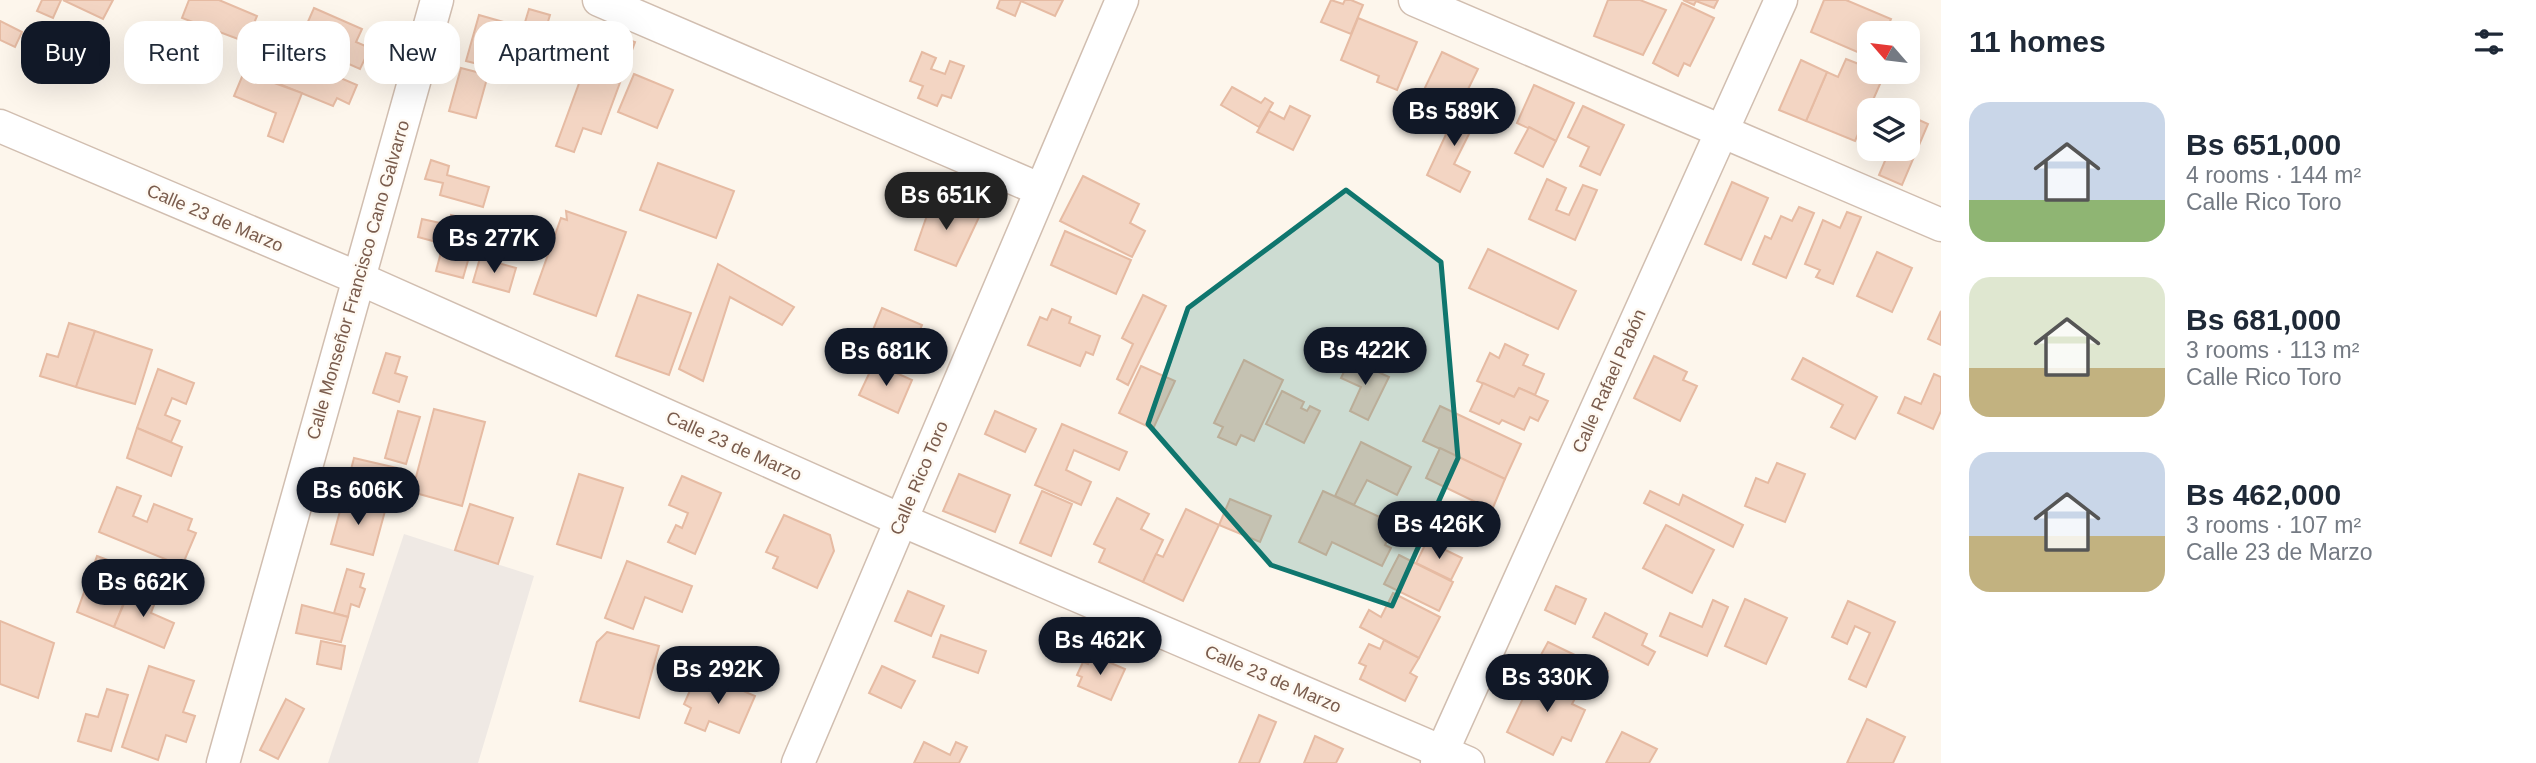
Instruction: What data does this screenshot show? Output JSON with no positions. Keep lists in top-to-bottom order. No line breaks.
{"streets":{"street":["Calle 23 de Marzo","Calle Monseñor Francisco Cano Galvarro","Calle Rafael Pabón","Calle Rico Toro"]},"crossings":[["Calle 23 de Marzo","Calle Monseñor Francisco Cano Galvarro"],["Calle 23 de Marzo","Calle Rafael Pabón"],["Calle 23 de Marzo","Calle Rico Toro"]],"north":"top left","page":{"heading":"11 homes","chip":["Buy","Rent","Filters","New","Apartment"],"list":[{"name":"Bs 651,000","note":"4 rooms · 144 m² · Calle Rico Toro"},{"name":"Bs 681,000","note":"3 rooms · 113 m² · Calle Rico Toro"},{"name":"Bs 462,000","note":"3 rooms · 107 m² · Calle 23 de Marzo"}],"price":["Bs 589K","Bs 651K","Bs 277K","Bs 422K","Bs 681K","Bs 606K","Bs 426K","Bs 662K","Bs 462K","Bs 292K","Bs 330K"]}}
